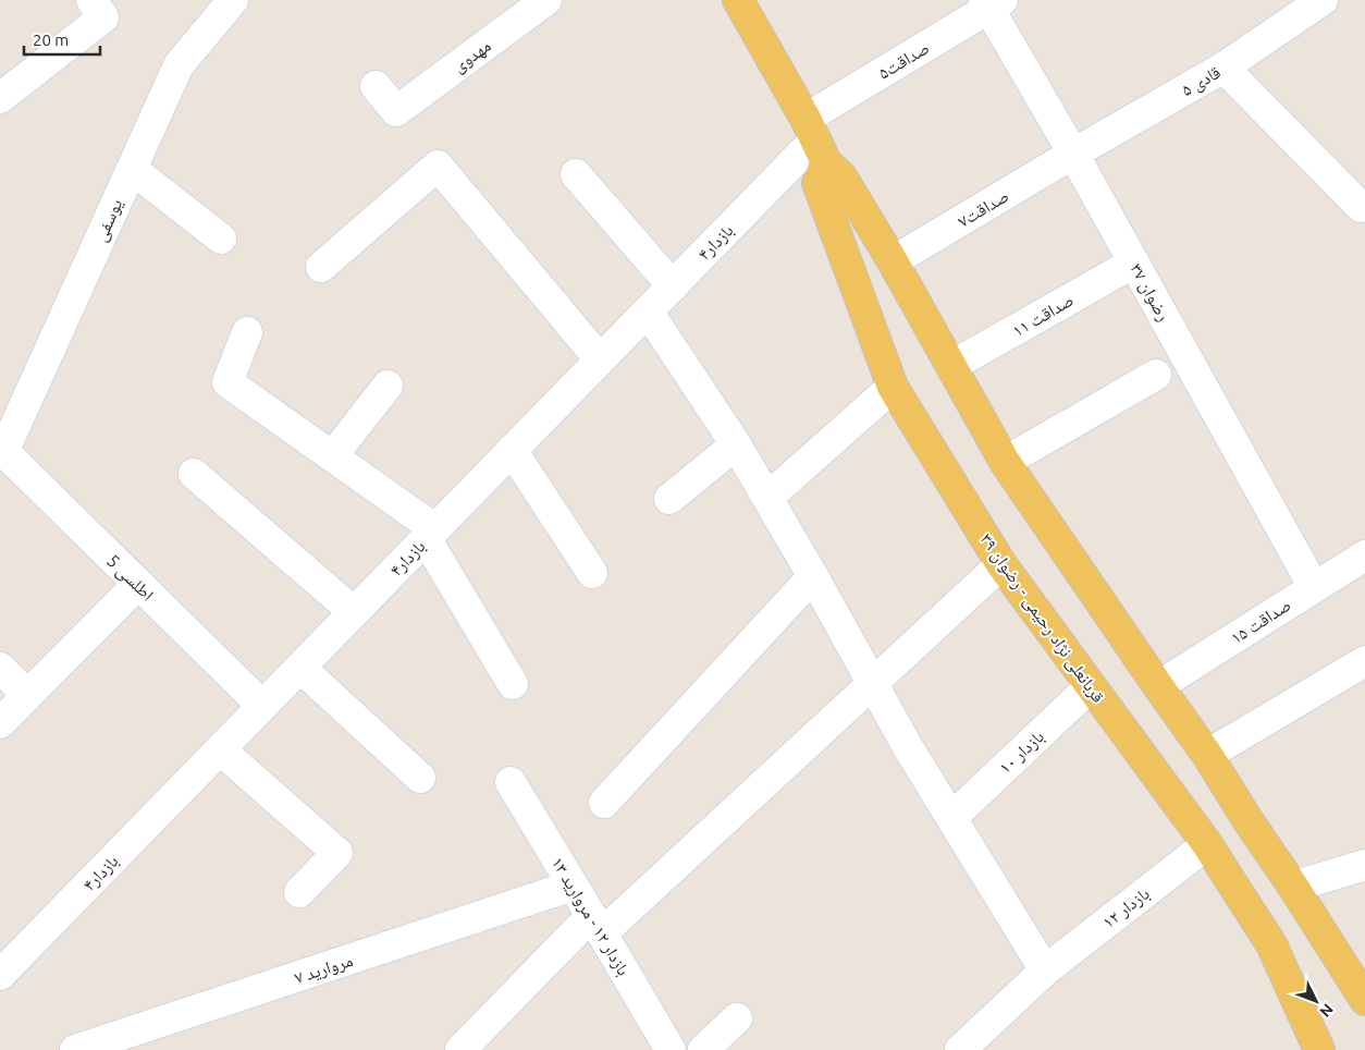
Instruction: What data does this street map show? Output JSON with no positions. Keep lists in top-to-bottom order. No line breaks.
{"streets":{"main road":["قربانعلی نژاد رحیمی - رضوان ۳۹"],"street":["مهدوی","صداقت۵","قادی ۵","صداقت۷","یوسفی","بازدار۴","رضوان ۳۷","صداقت ۱۱","اطلسی 5","صداقت ۱۵","بازدار ۱۰","بازدار ۱۲","بازدار ۱۲ - مروارید ۱۳","مروارید ۷"]},"crossings":[["صداقت۵","بازدار۴"],["صداقت۵","رضوان ۳۷"],["صداقت۵","قربانعلی نژاد رحیمی - رضوان ۳۹"],["قادی ۵","صداقت۷"],["قادی ۵","رضوان ۳۷"],["صداقت۷","رضوان ۳۷"],["یوسفی","اطلسی 5"],["بازدار۴","اطلسی 5"],["بازدار۴","قربانعلی نژاد رحیمی - رضوان ۳۹"],["رضوان ۳۷","صداقت ۱۱"],["رضوان ۳۷","صداقت ۱۵"],["قربانعلی نژاد رحیمی - رضوان ۳۹","بازدار ۱۰"],["قربانعلی نژاد رحیمی - رضوان ۳۹","بازدار ۱۲"],["بازدار ۱۲ - مروارید ۱۳","مروارید ۷"]],"scale_bar":"20 m","north":"bottom right"}
